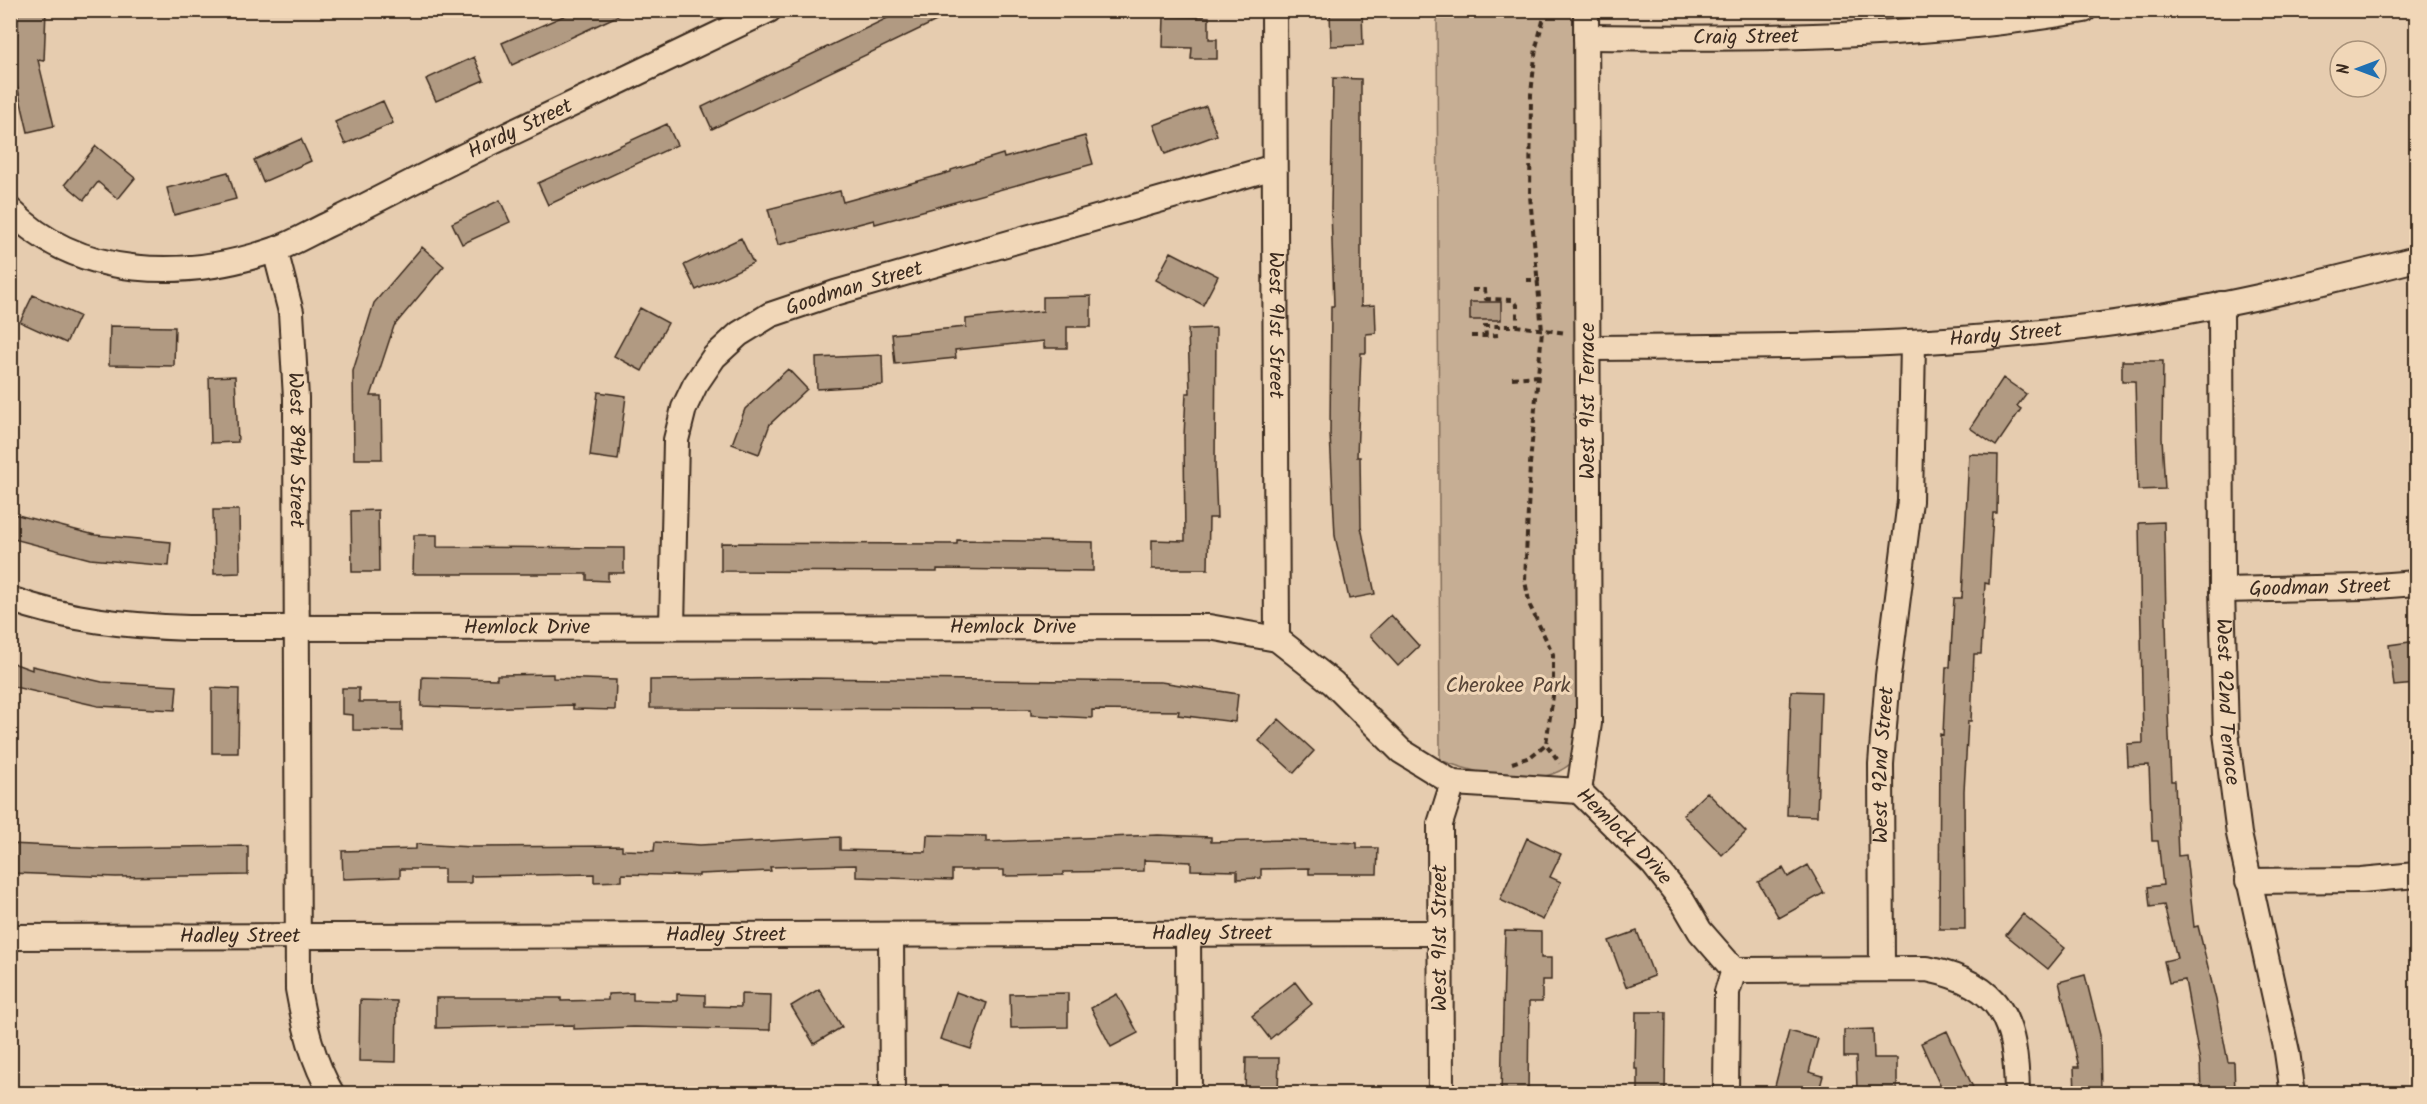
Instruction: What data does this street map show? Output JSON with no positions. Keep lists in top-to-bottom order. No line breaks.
{"streets":{"street":["Craig Street","Hardy Street","Goodman Street","West 91st Street","West 91st Terrace","West 89th Street","Hemlock Drive","West 92nd Terrace","West 92nd Street","Hadley Street"]},"crossings":[["Craig Street","West 91st Terrace"],["Hardy Street","West 91st Terrace"],["Hardy Street","West 89th Street"],["Hardy Street","West 92nd Terrace"],["Hardy Street","West 92nd Street"],["Goodman Street","West 91st Street"],["Goodman Street","Hemlock Drive"],["Goodman Street","West 92nd Terrace"],["West 91st Street","Hemlock Drive"],["West 91st Street","Hadley Street"],["West 91st Terrace","Hemlock Drive"],["West 89th Street","Hemlock Drive"],["West 89th Street","Hadley Street"]],"parks":["Cherokee Park"],"north":"left"}
